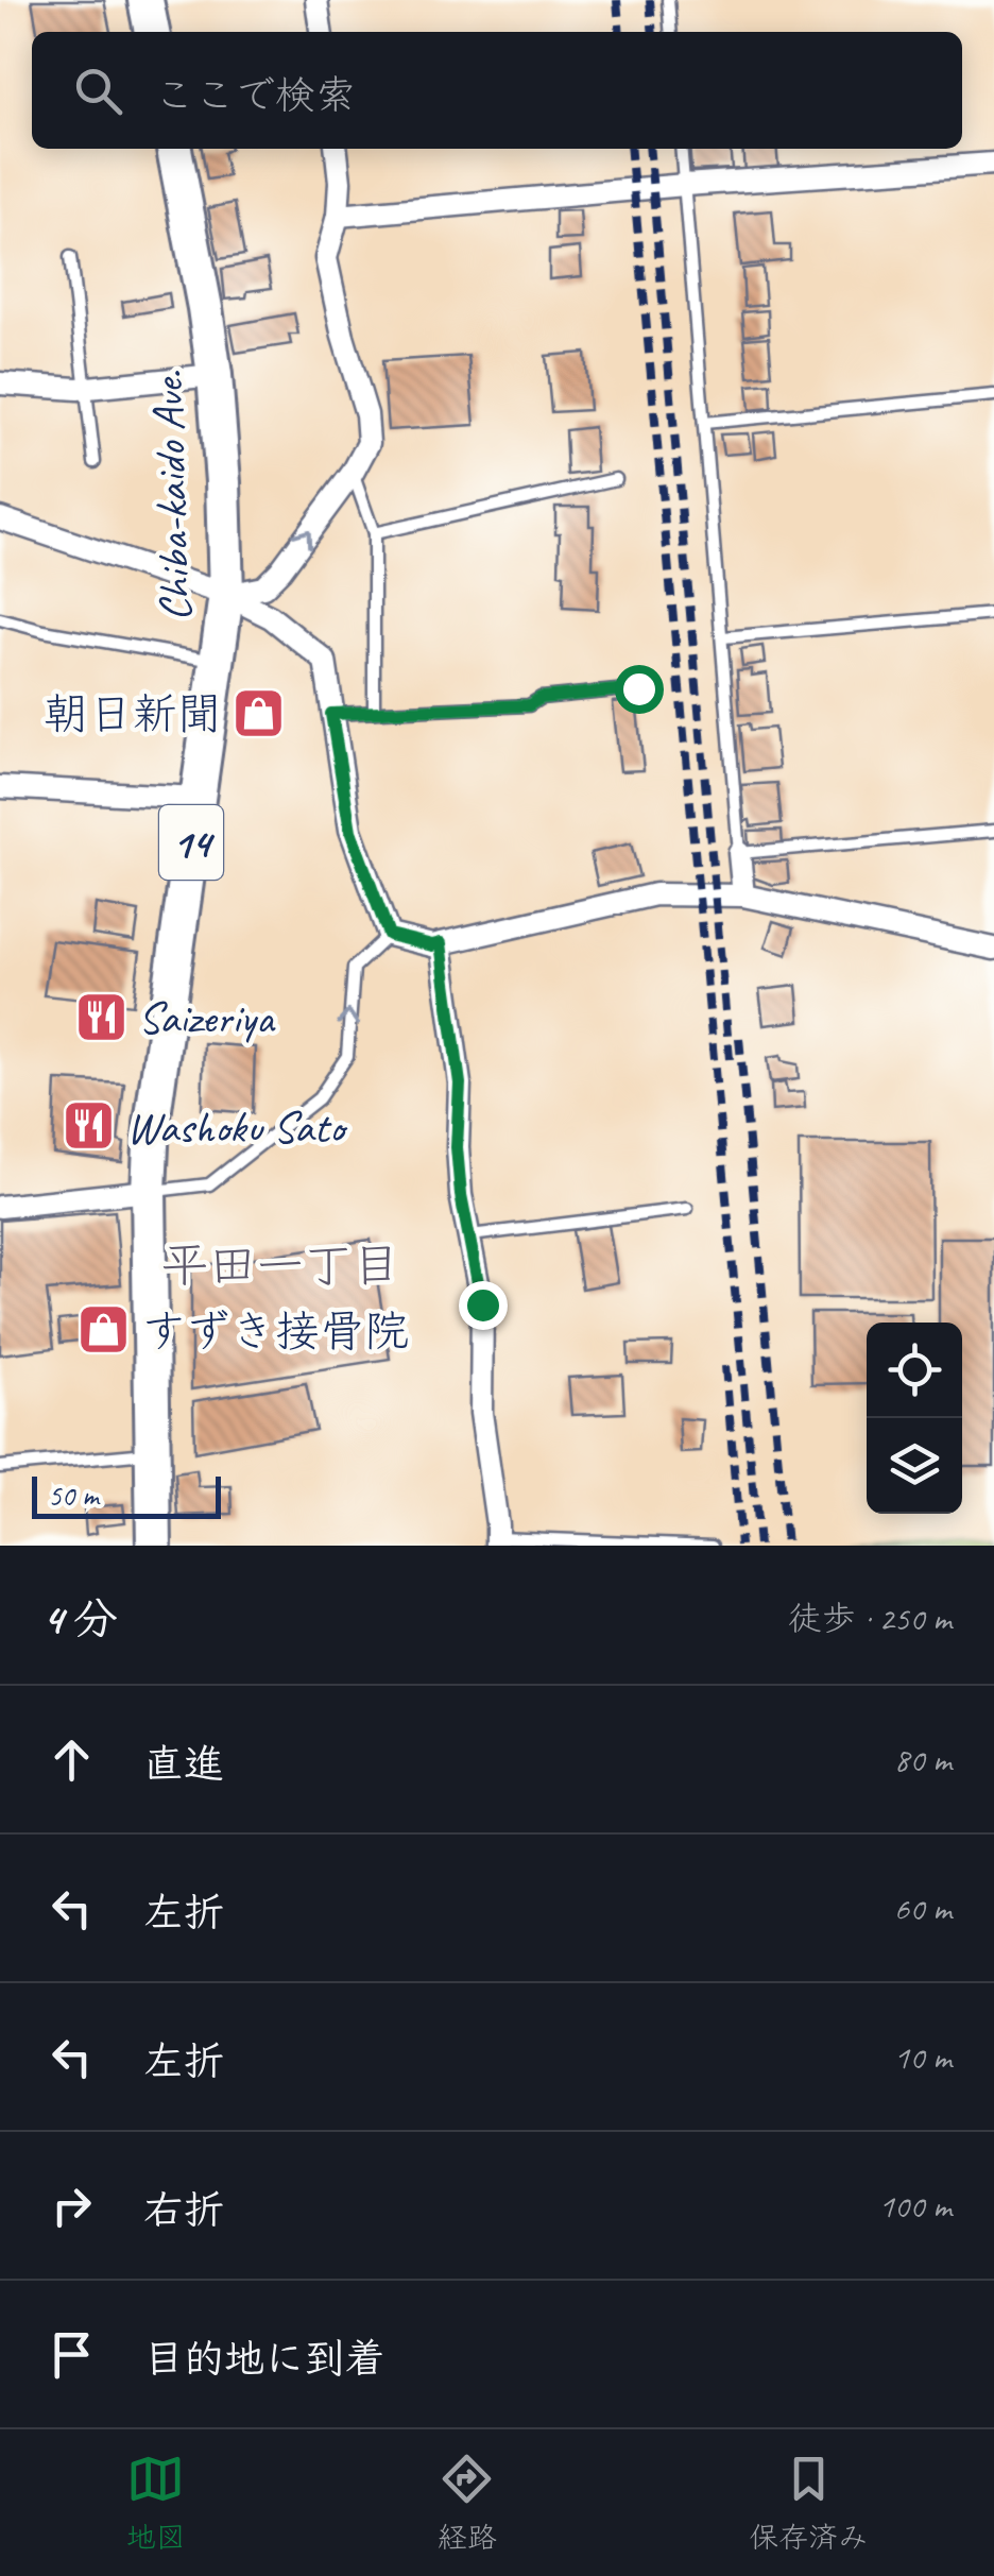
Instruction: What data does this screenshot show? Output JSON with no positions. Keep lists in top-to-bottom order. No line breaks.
{"streets":{"highway":["Chiba-kaido Ave.","14"]},"districts":["平田一丁目"],"places":{"shop":["朝日新聞","すずき接骨院"],"restaurant":["Saizeriya","Washoku Sato"]},"scale_bar":"50 m","page":{"search":"ここで検索","scale":"50 m","heading":["4 分","徒歩 · 250 m"],"list":[["直進","80 m"],["左折","60 m"],["左折","10 m"],["右折","100 m"],"目的地に到着"],"nav":["地図","経路","保存済み"]}}
